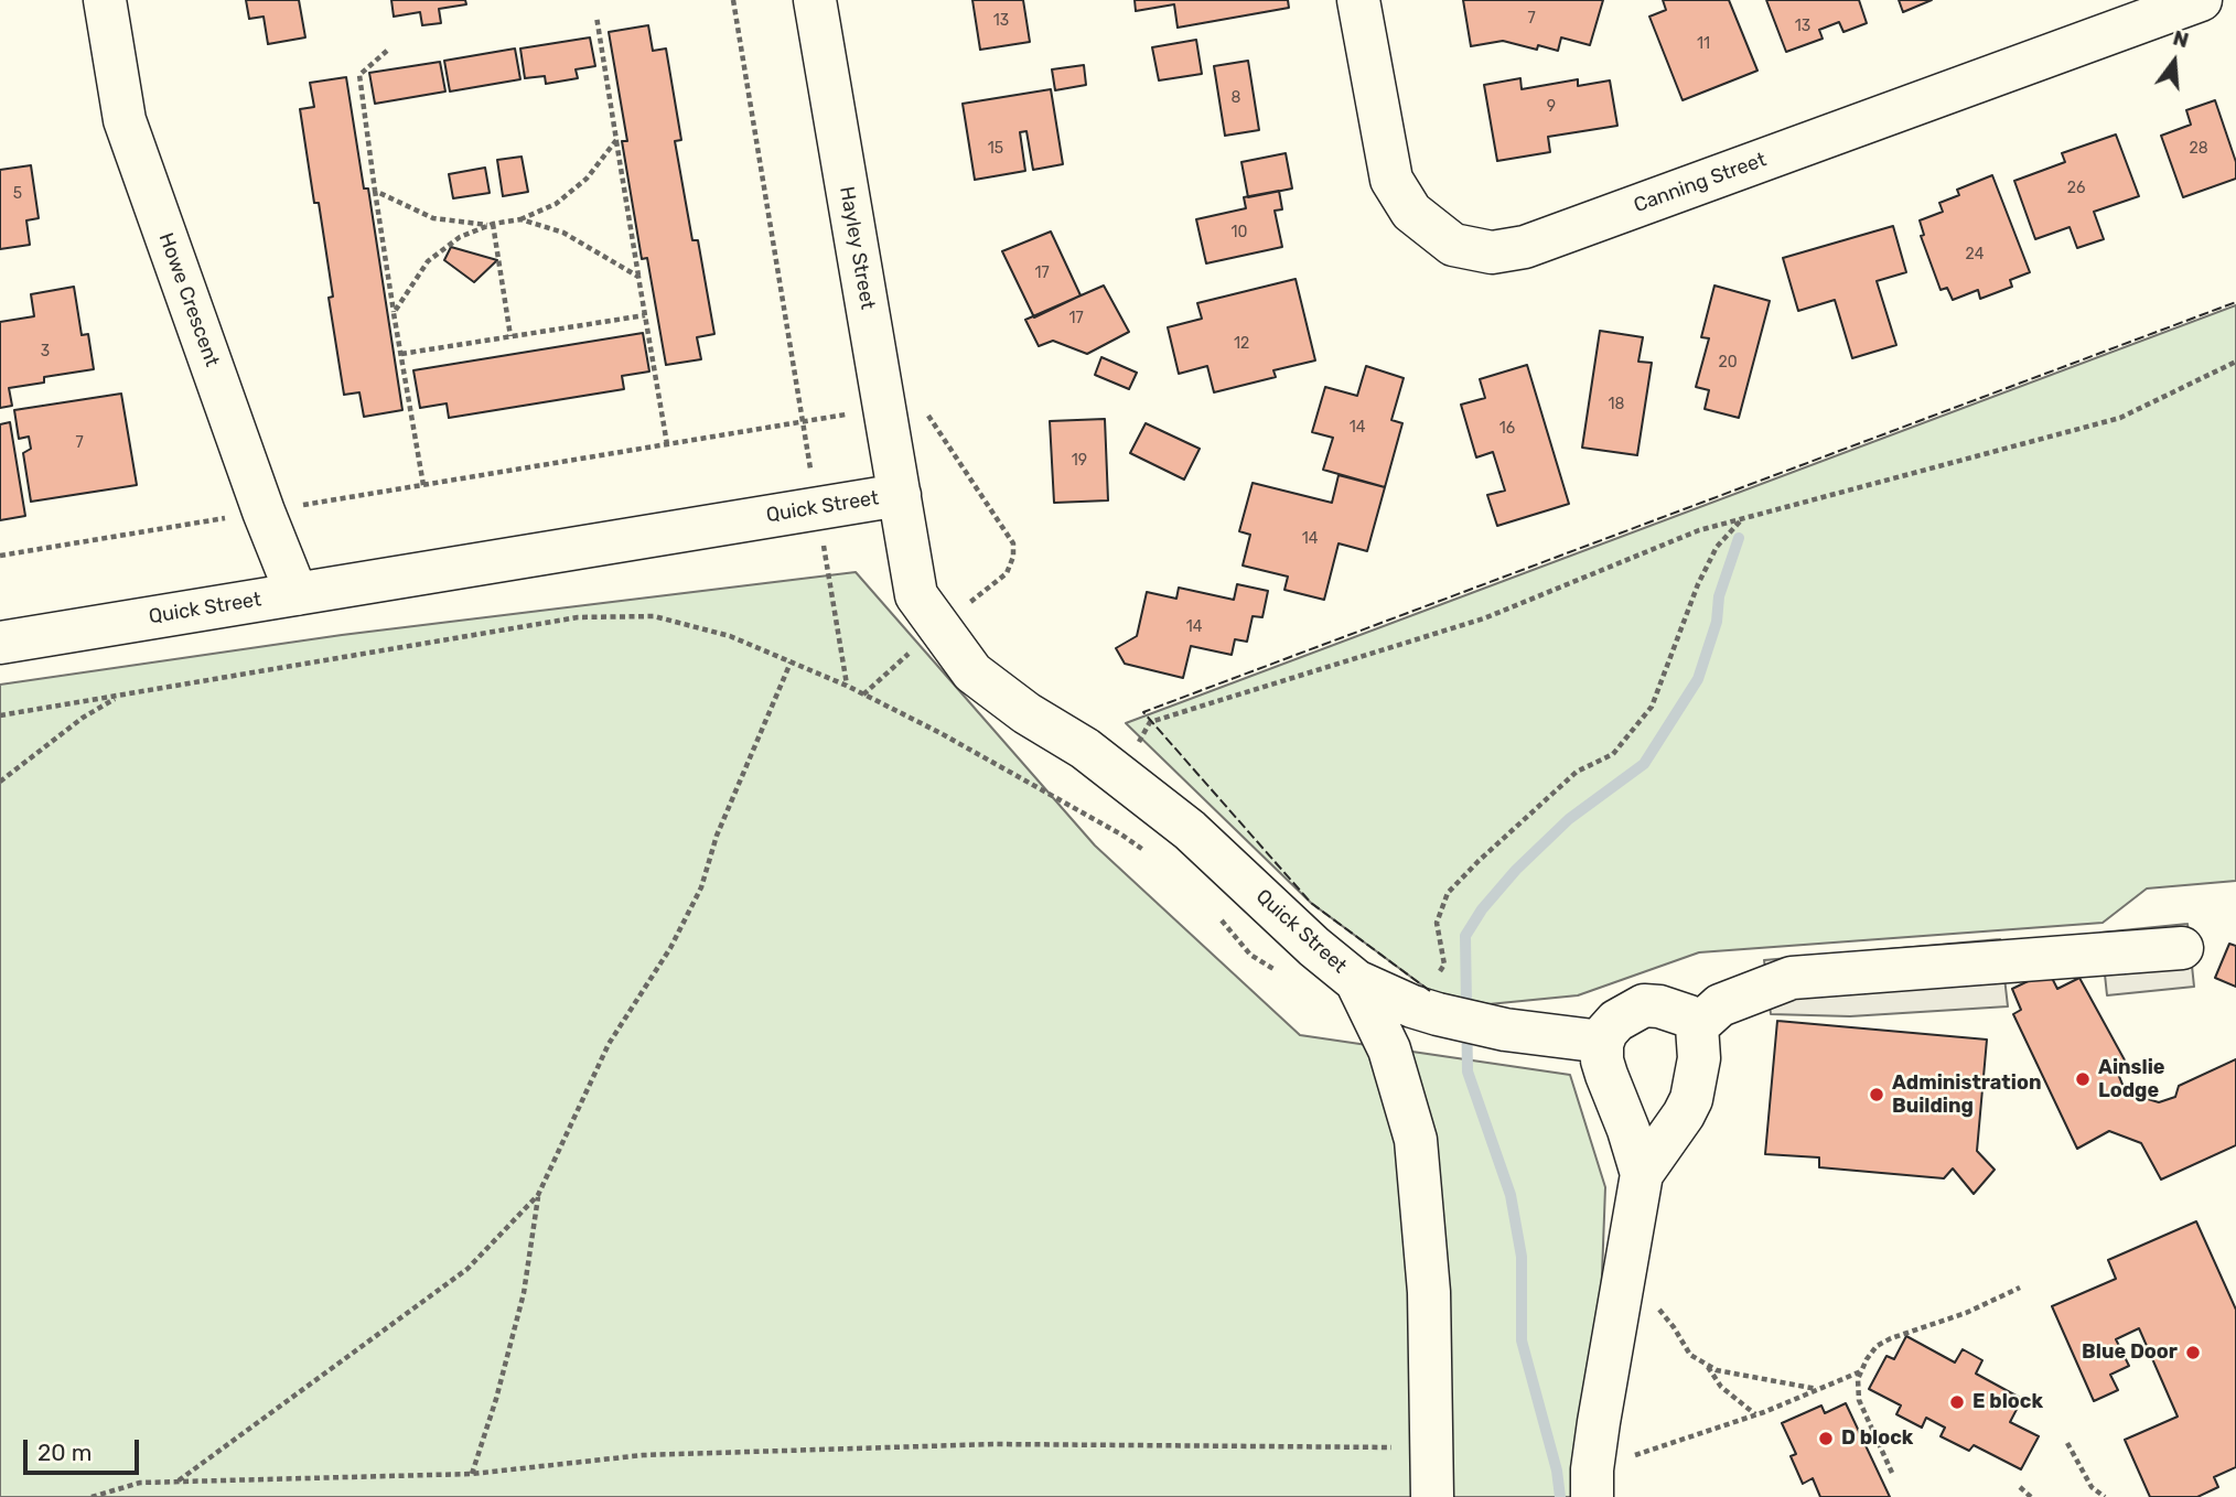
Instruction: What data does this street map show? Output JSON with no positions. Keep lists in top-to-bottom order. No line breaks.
{"streets":{"street":["Canning Street","Hayley Street","Howe Crescent","Quick Street"]},"crossings":[["Hayley Street","Quick Street"],["Howe Crescent","Quick Street"]],"places":["Ainslie Lodge","Administration Building","Blue Door","E block","D block"],"house_numbers":["7","13","13","11","8","9","15","28","26","5","10","24","17","17","12","3","20","18","14","16","7","19","14","14"],"scale_bar":"20 m","north":"top"}
